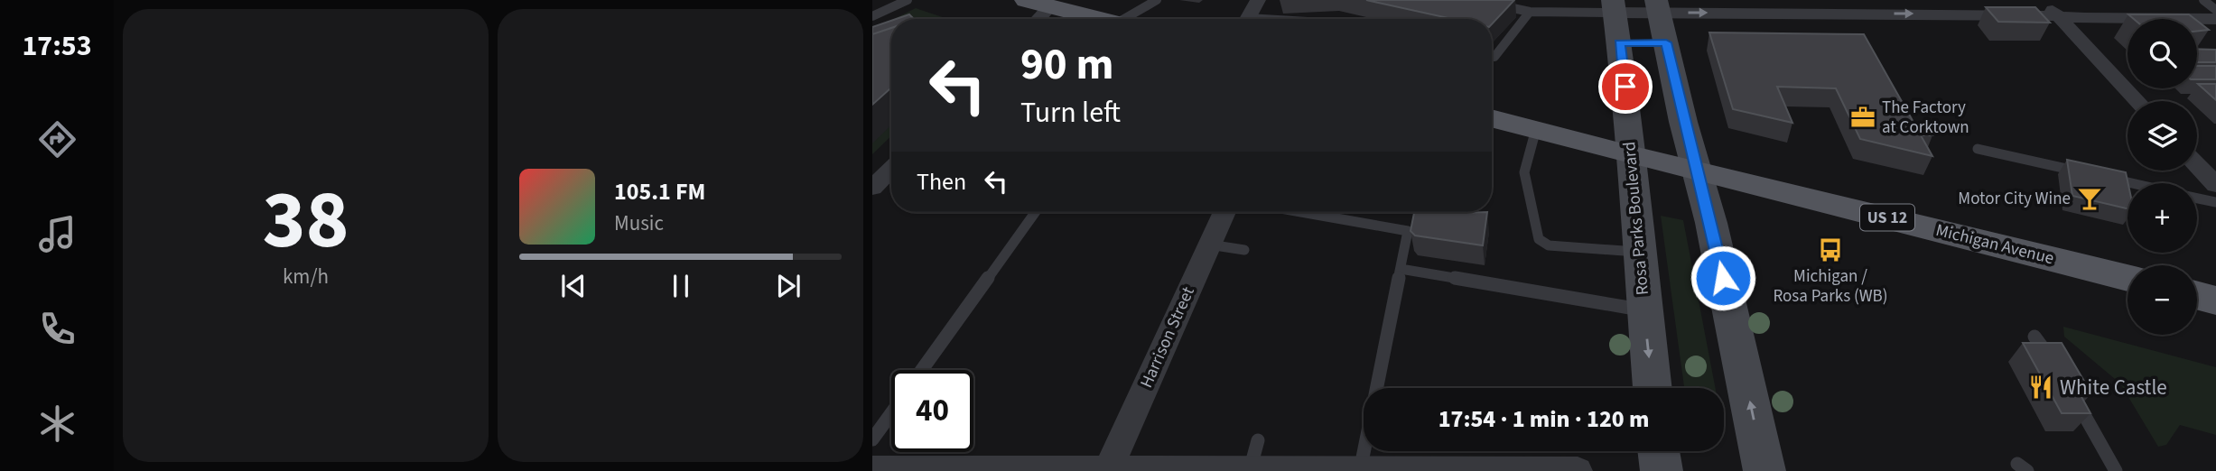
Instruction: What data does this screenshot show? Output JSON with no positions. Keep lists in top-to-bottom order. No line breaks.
{"streets":{"main road":["US 12","Rosa Parks Boulevard","Michigan Avenue"],"street":["Harrison Street"]},"crossings":[["Rosa Parks Boulevard","Michigan Avenue"]],"places":{"office":["The Factory at Corktown"],"bar":["Motor City Wine"],"bus stop":["Michigan / Rosa Parks (WB)"],"restaurant":["White Castle"]},"page":{"tabs":"17:53","tile":["38","km/h"],"map_buttons":["+","−"],"turn":["90 m","Turn left"],"then":"Then","song":["105.1 FM","Music"],"limit":"40","trip":"17:54 · 1 min · 120 m"}}
